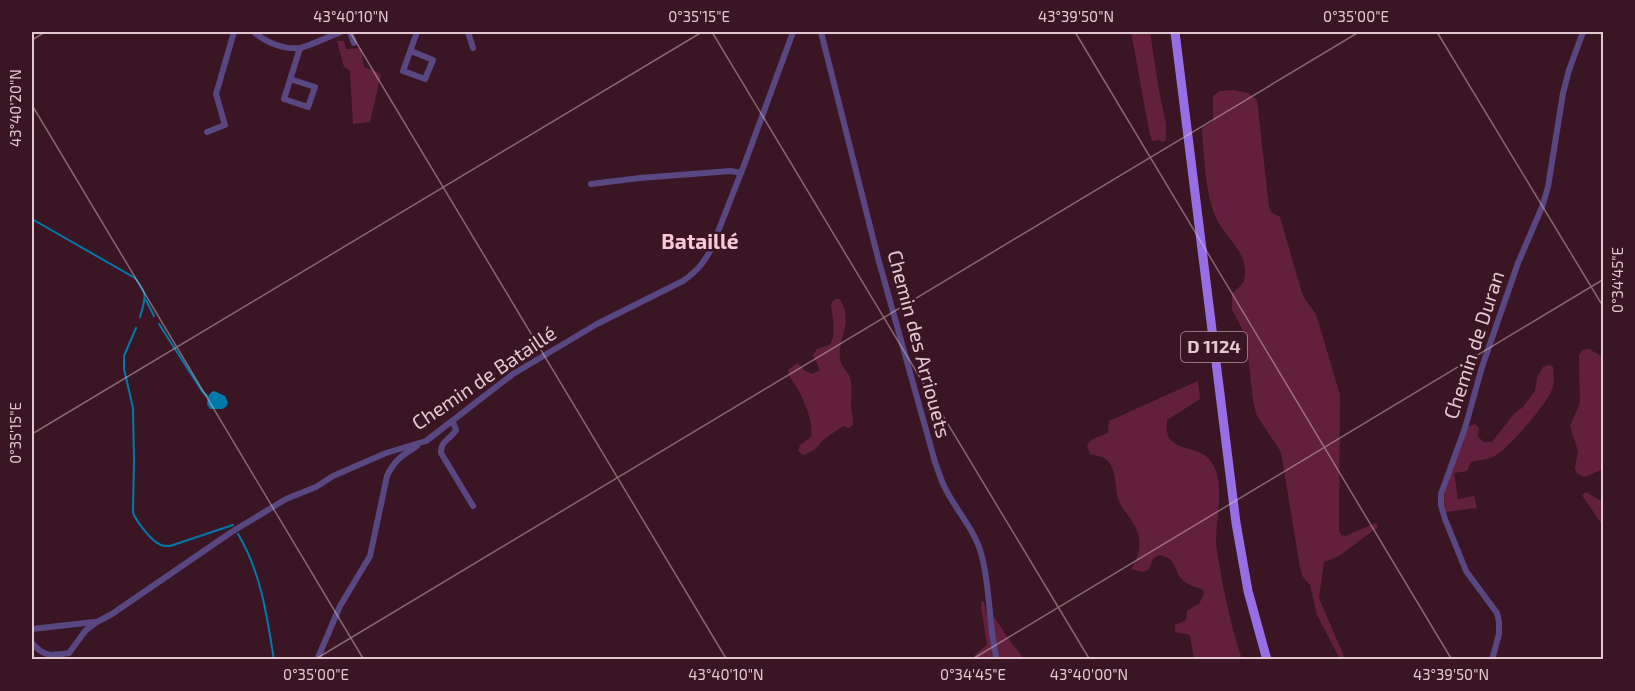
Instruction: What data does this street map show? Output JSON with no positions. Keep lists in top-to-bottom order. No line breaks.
{"streets":{"highway":["D 1124"],"street":["Chemin des Arriouets","Chemin de Duran","Chemin de Bataillé"]},"districts":["Bataillé"],"coordinates":["43°40'10\"N","0°35'15\"E","43°39'50\"N","0°35'00\"E","43°40'20\"N","0°34'45\"E","43°40'00\"N"]}
